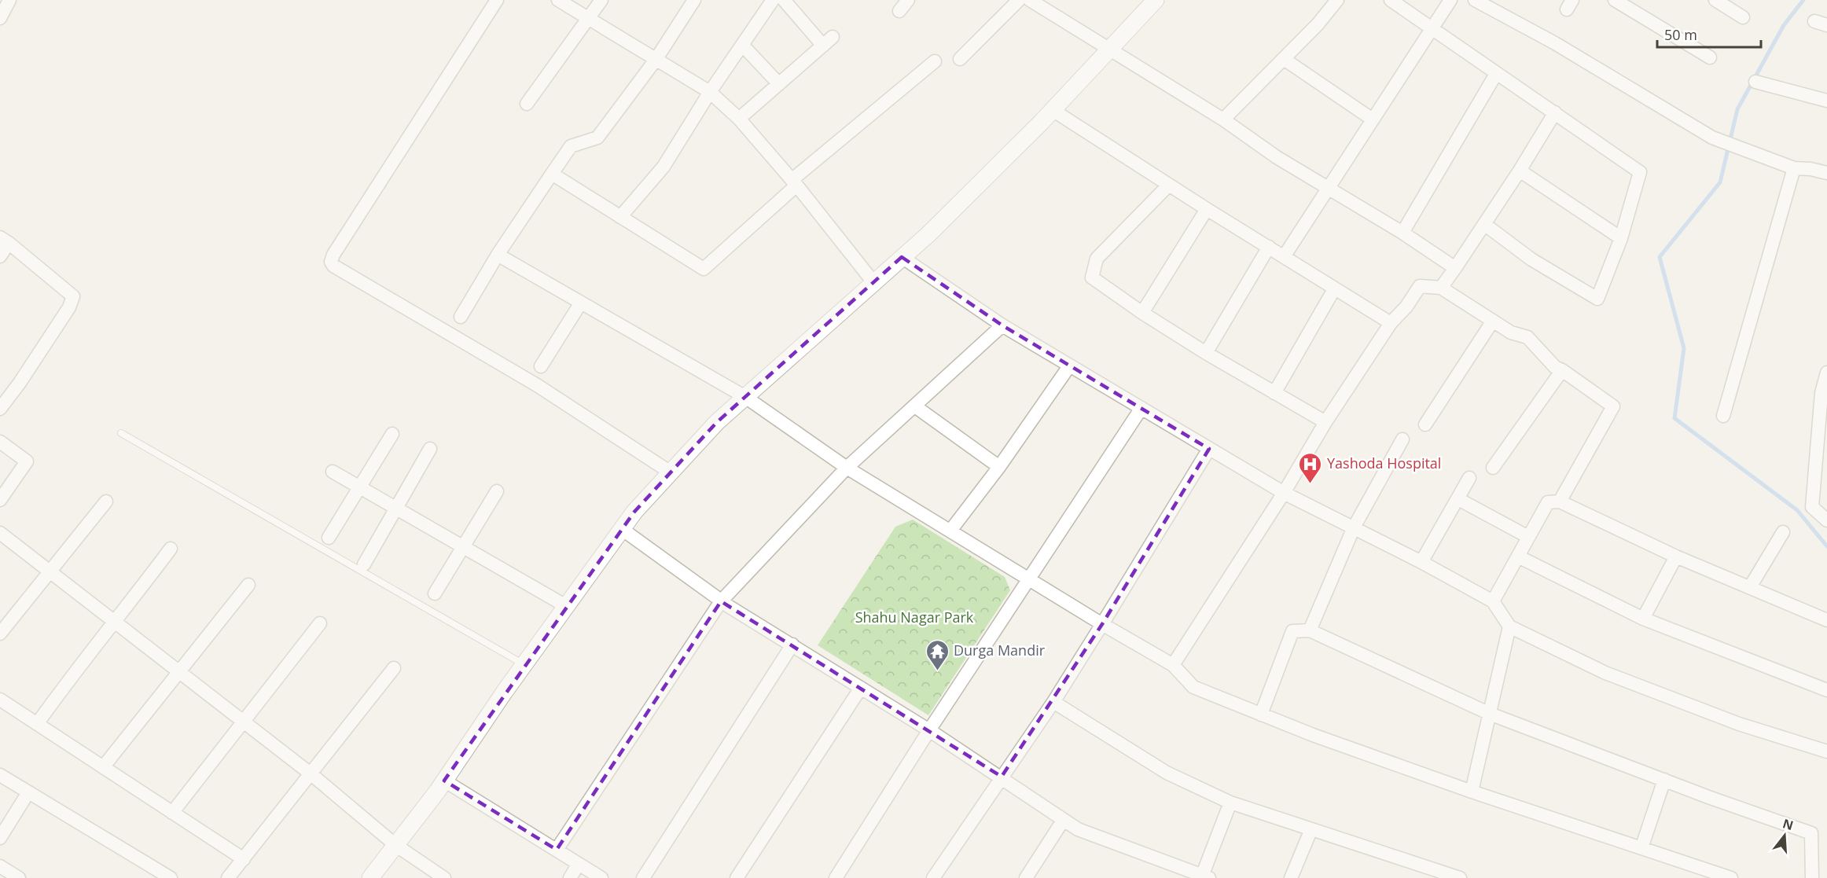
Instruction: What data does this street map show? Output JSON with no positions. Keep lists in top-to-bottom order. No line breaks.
{"parks":["Shahu Nagar Park"],"places":{"hospital":["Yashoda Hospital"],"temple":["Durga Mandir"]},"scale_bar":"50 m","north":"top"}
